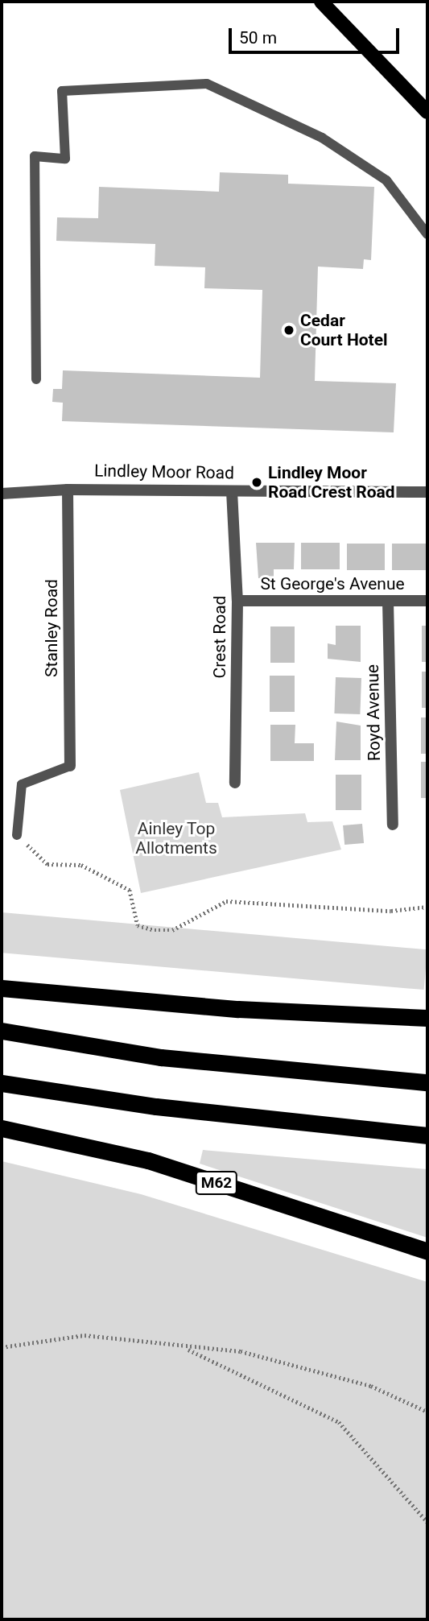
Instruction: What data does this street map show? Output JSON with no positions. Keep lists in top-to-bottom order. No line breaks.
{"streets":{"highway":["M62"],"street":["Lindley Moor Road","St George's Avenue","Stanley Road","Crest Road","Royd Avenue"]},"crossings":[["Lindley Moor Road","Stanley Road"],["Lindley Moor Road","Crest Road"],["St George's Avenue","Crest Road"],["St George's Avenue","Royd Avenue"]],"parks":["Ainley Top Allotments"],"places":["Cedar Court Hotel","Lindley Moor Road Crest Road"],"scale_bar":"50 m"}
